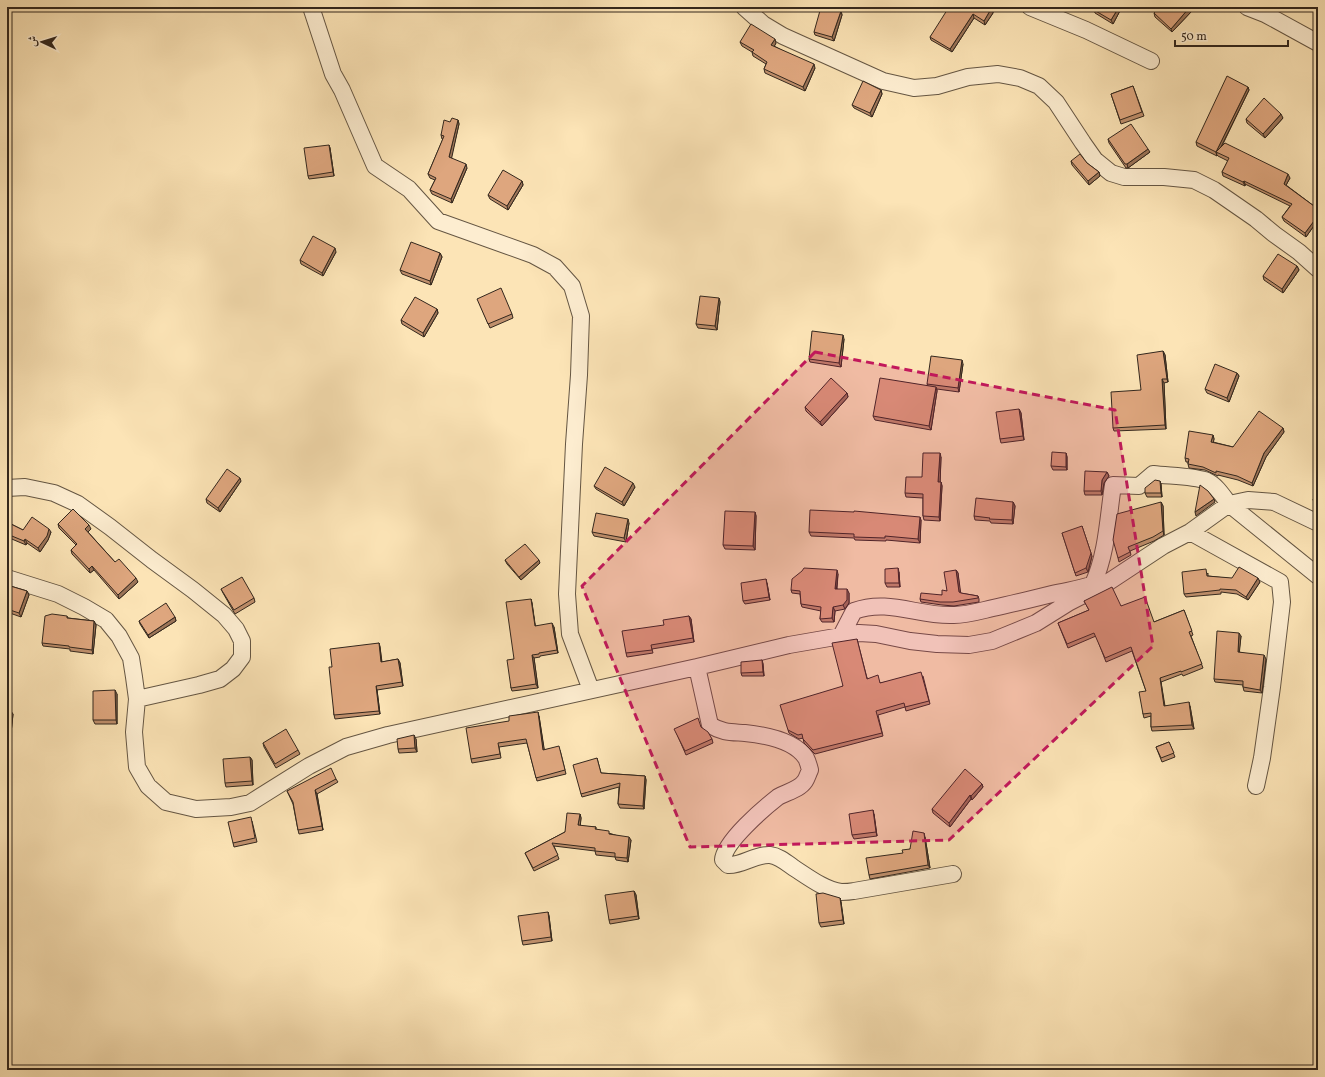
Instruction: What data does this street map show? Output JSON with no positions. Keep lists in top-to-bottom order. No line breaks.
{"scale_bar":"50 m","north":"left"}
